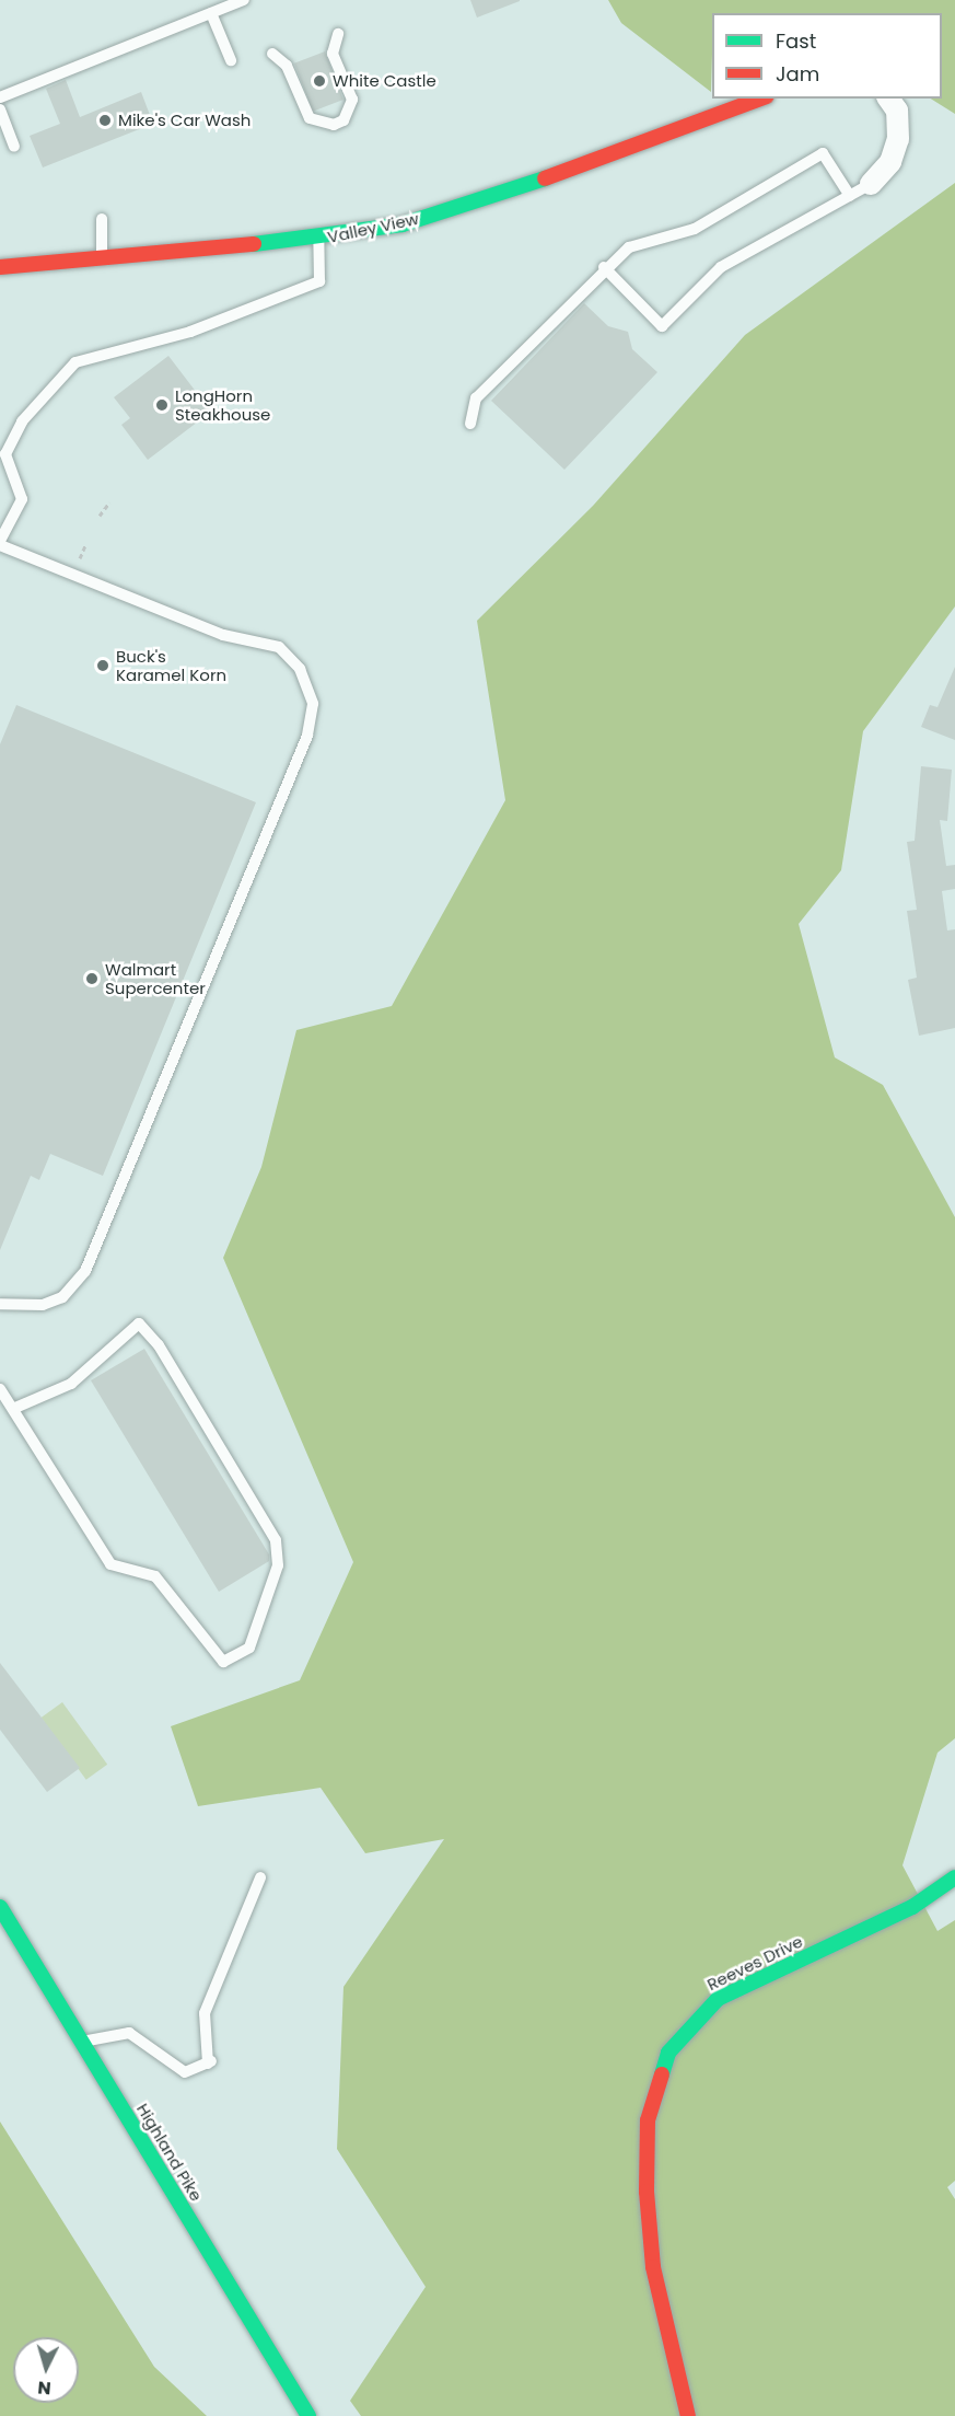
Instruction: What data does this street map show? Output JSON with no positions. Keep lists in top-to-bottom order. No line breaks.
{"streets":{"street":["Valley View","Reeves Drive","Highland Pike"]},"places":["White Castle","Mike's Car Wash","LongHorn Steakhouse","Buck's Karamel Korn","Walmart Supercenter"],"legend":["Fast","Jam"],"north":"bottom"}
